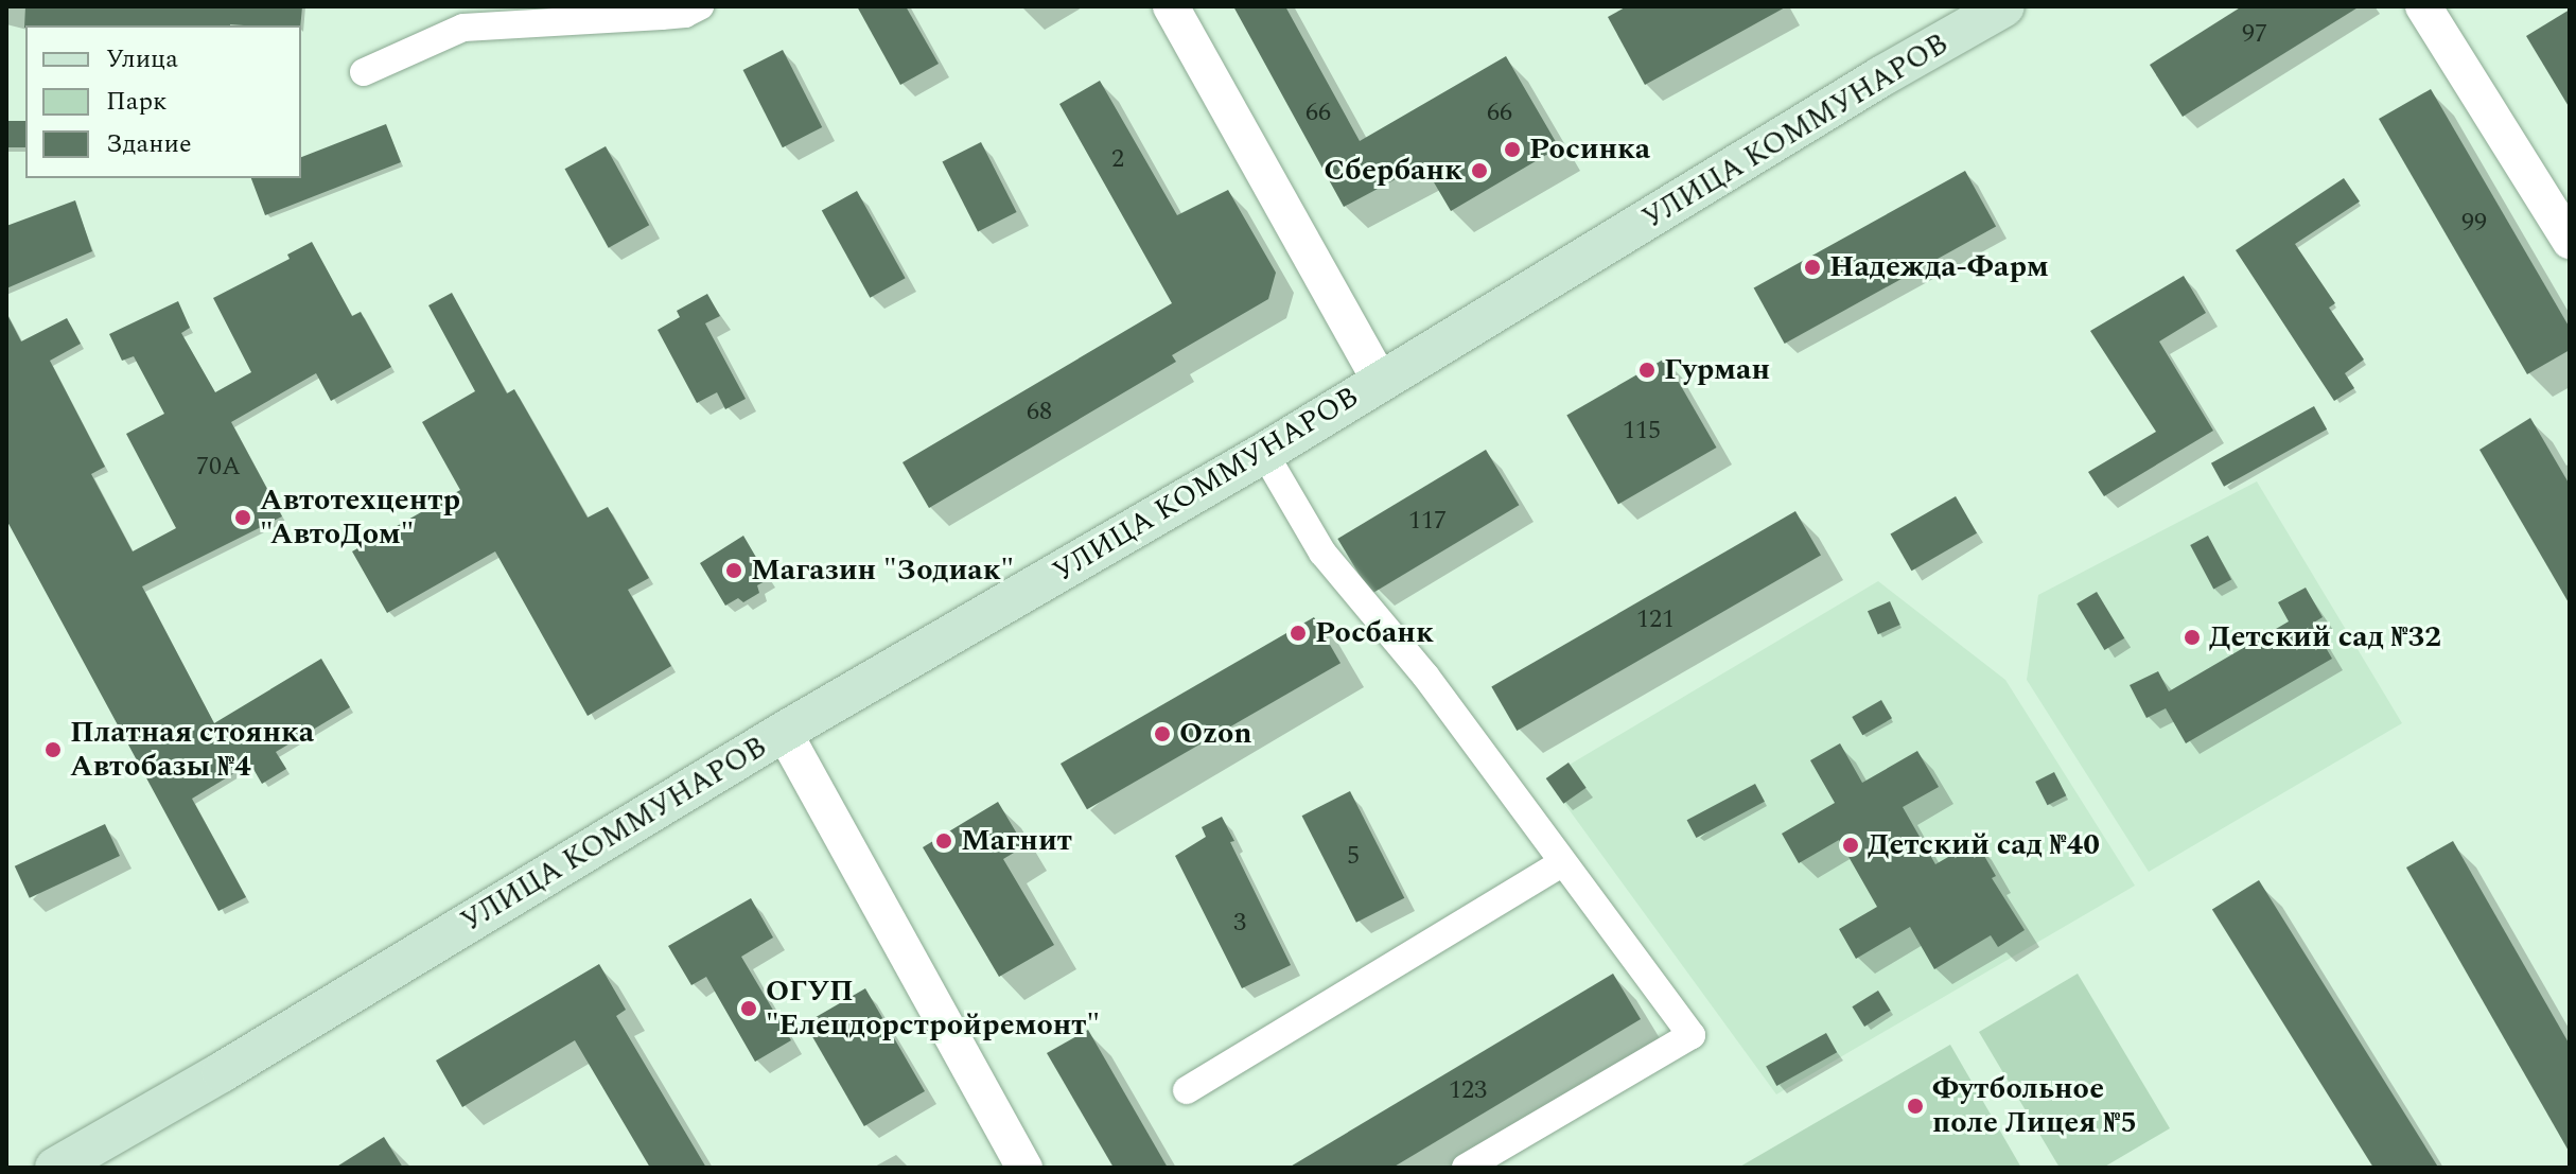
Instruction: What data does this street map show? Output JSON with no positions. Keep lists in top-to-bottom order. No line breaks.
{"streets":{"main road":["УЛИЦА КОММУНАРОВ"]},"places":["Росинка","Сбербанк","Надежда-Фарм","Гурман","Автотехцентр \"АвтоДом\"","Магазин \"Зодиак\"","Росбанк","Детский сад №32","Ozon","Платная стоянка Автобазы №4","Магнит","Детский сад №40","ОГУП \"Елецдорстройремонт\"","Футбольное поле Лицея №5"],"house_numbers":["97","66","66","2","99","68","115","70А","117","121","5","3","123"],"legend":["Улица","Парк","Здание"]}
